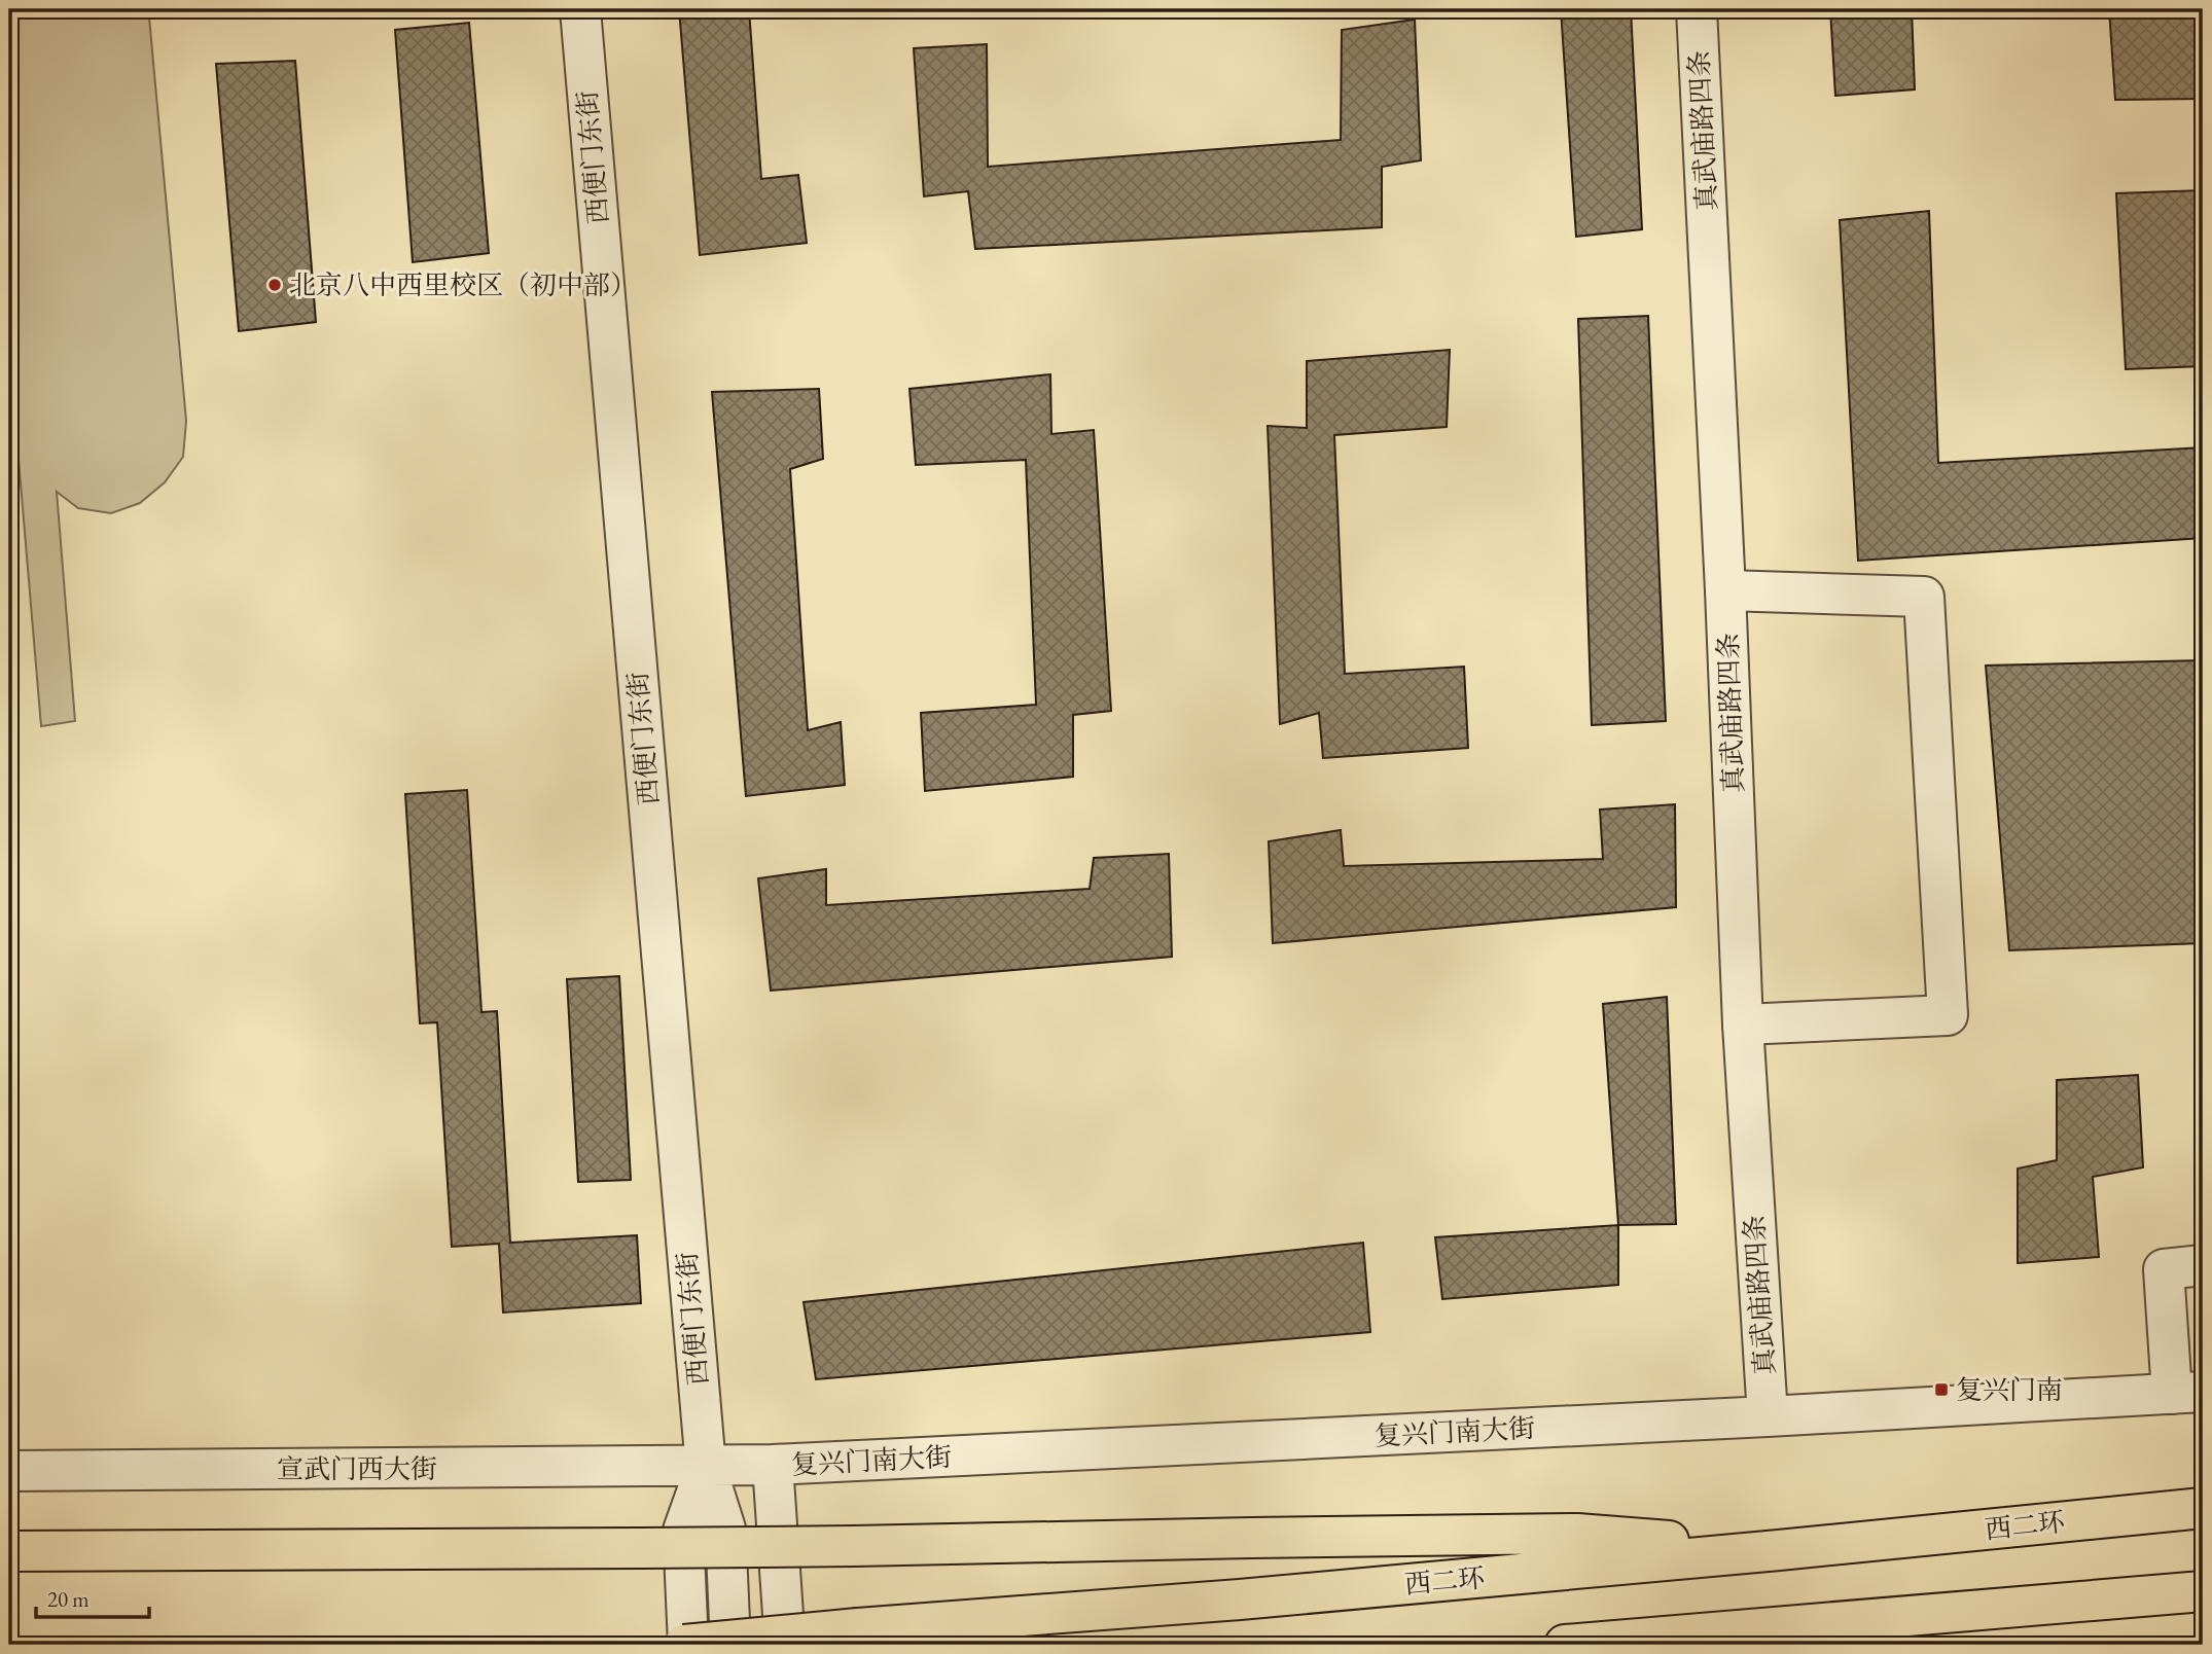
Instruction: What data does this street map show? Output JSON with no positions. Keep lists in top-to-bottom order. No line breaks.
{"streets":{"highway":["西二环"],"street":["真武庙路四条","西便门东街","复兴门南大街","宣武门西大街"]},"crossings":[["真武庙路四条","复兴门南大街"],["西便门东街","复兴门南大街"],["西便门东街","宣武门西大街"],["西便门东街","西二环"],["复兴门南大街","宣武门西大街"]],"places":{"other":["北京八中西里校区（初中部）"],"transit":["复兴门南"]},"scale_bar":"20 m"}
